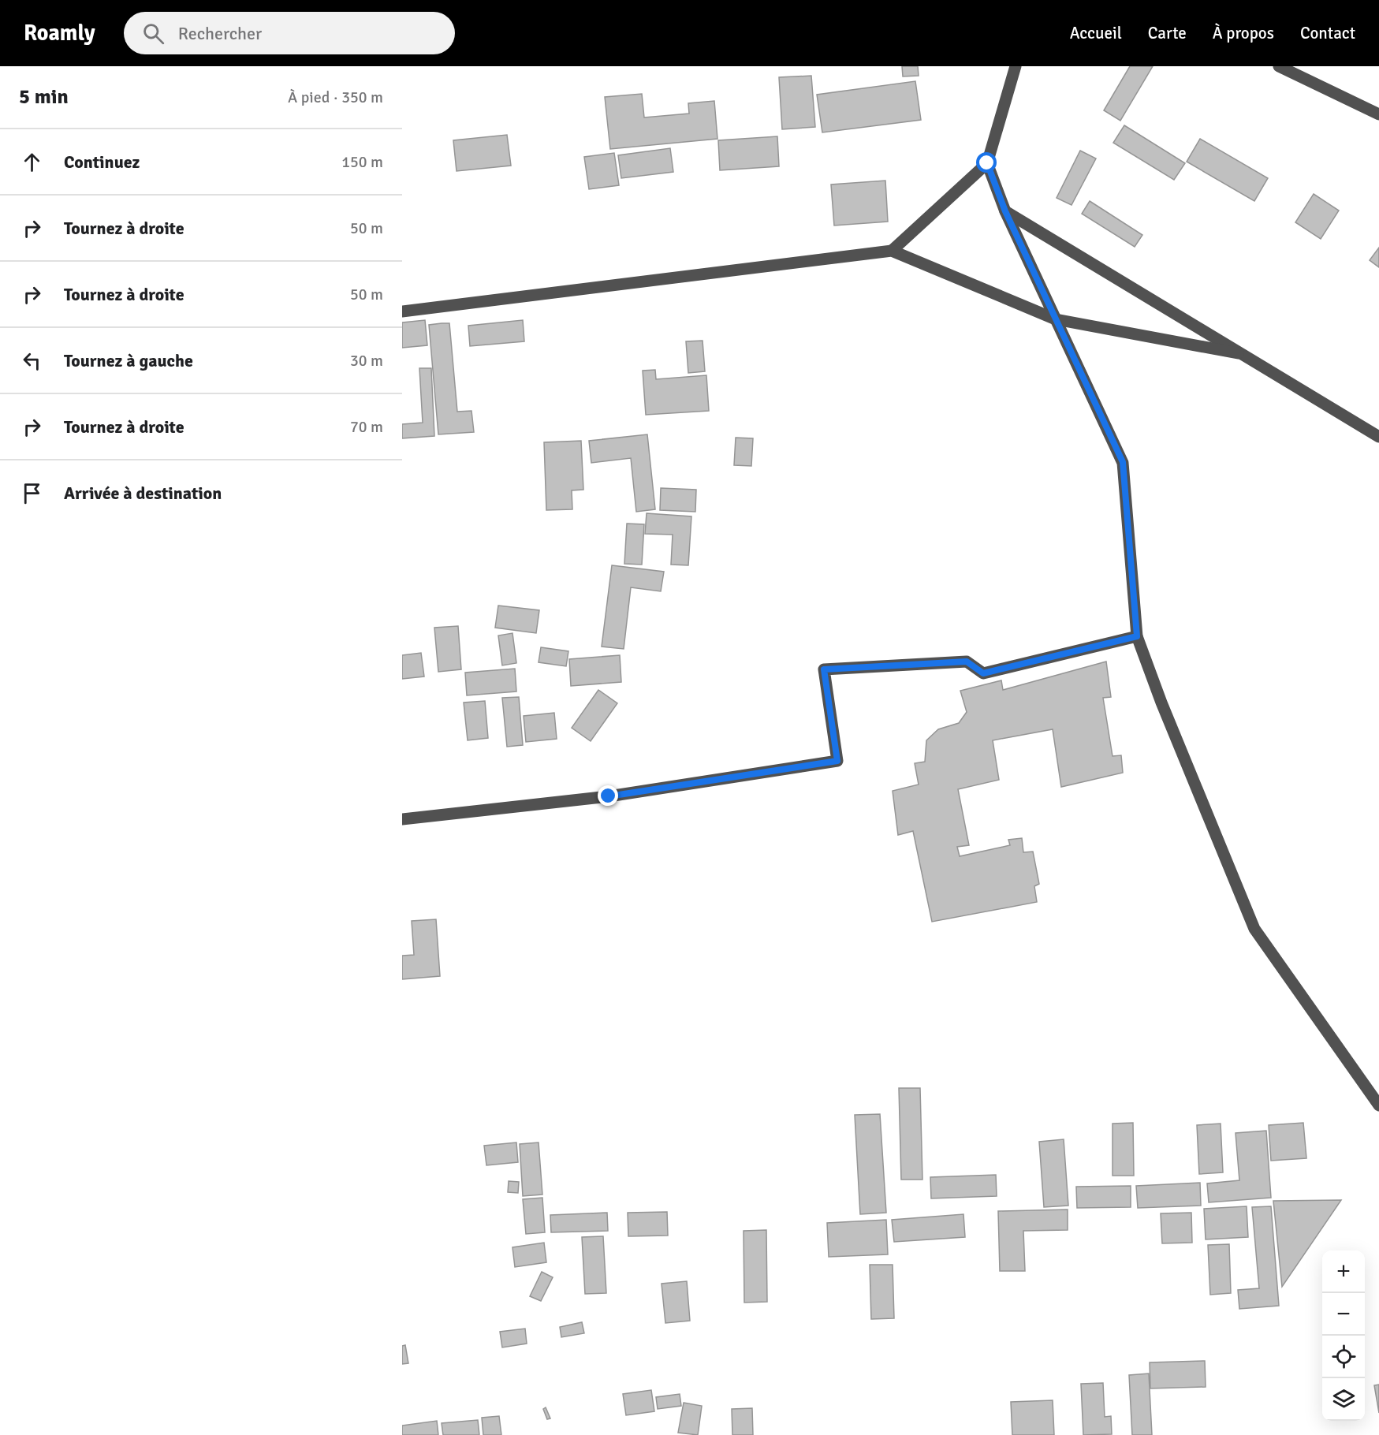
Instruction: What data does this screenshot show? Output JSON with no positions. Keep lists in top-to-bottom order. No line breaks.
{"page":{"header":"Roamly","search":"Rechercher","nav":["Accueil","Carte","À propos","Contact"],"heading":["5 min","À pied · 350 m"],"list":[["Continuez","150 m"],["Tournez à droite","50 m"],["Tournez à droite","50 m"],["Tournez à gauche","30 m"],["Tournez à droite","70 m"],"Arrivée à destination"],"map_buttons":["+","−"]}}
